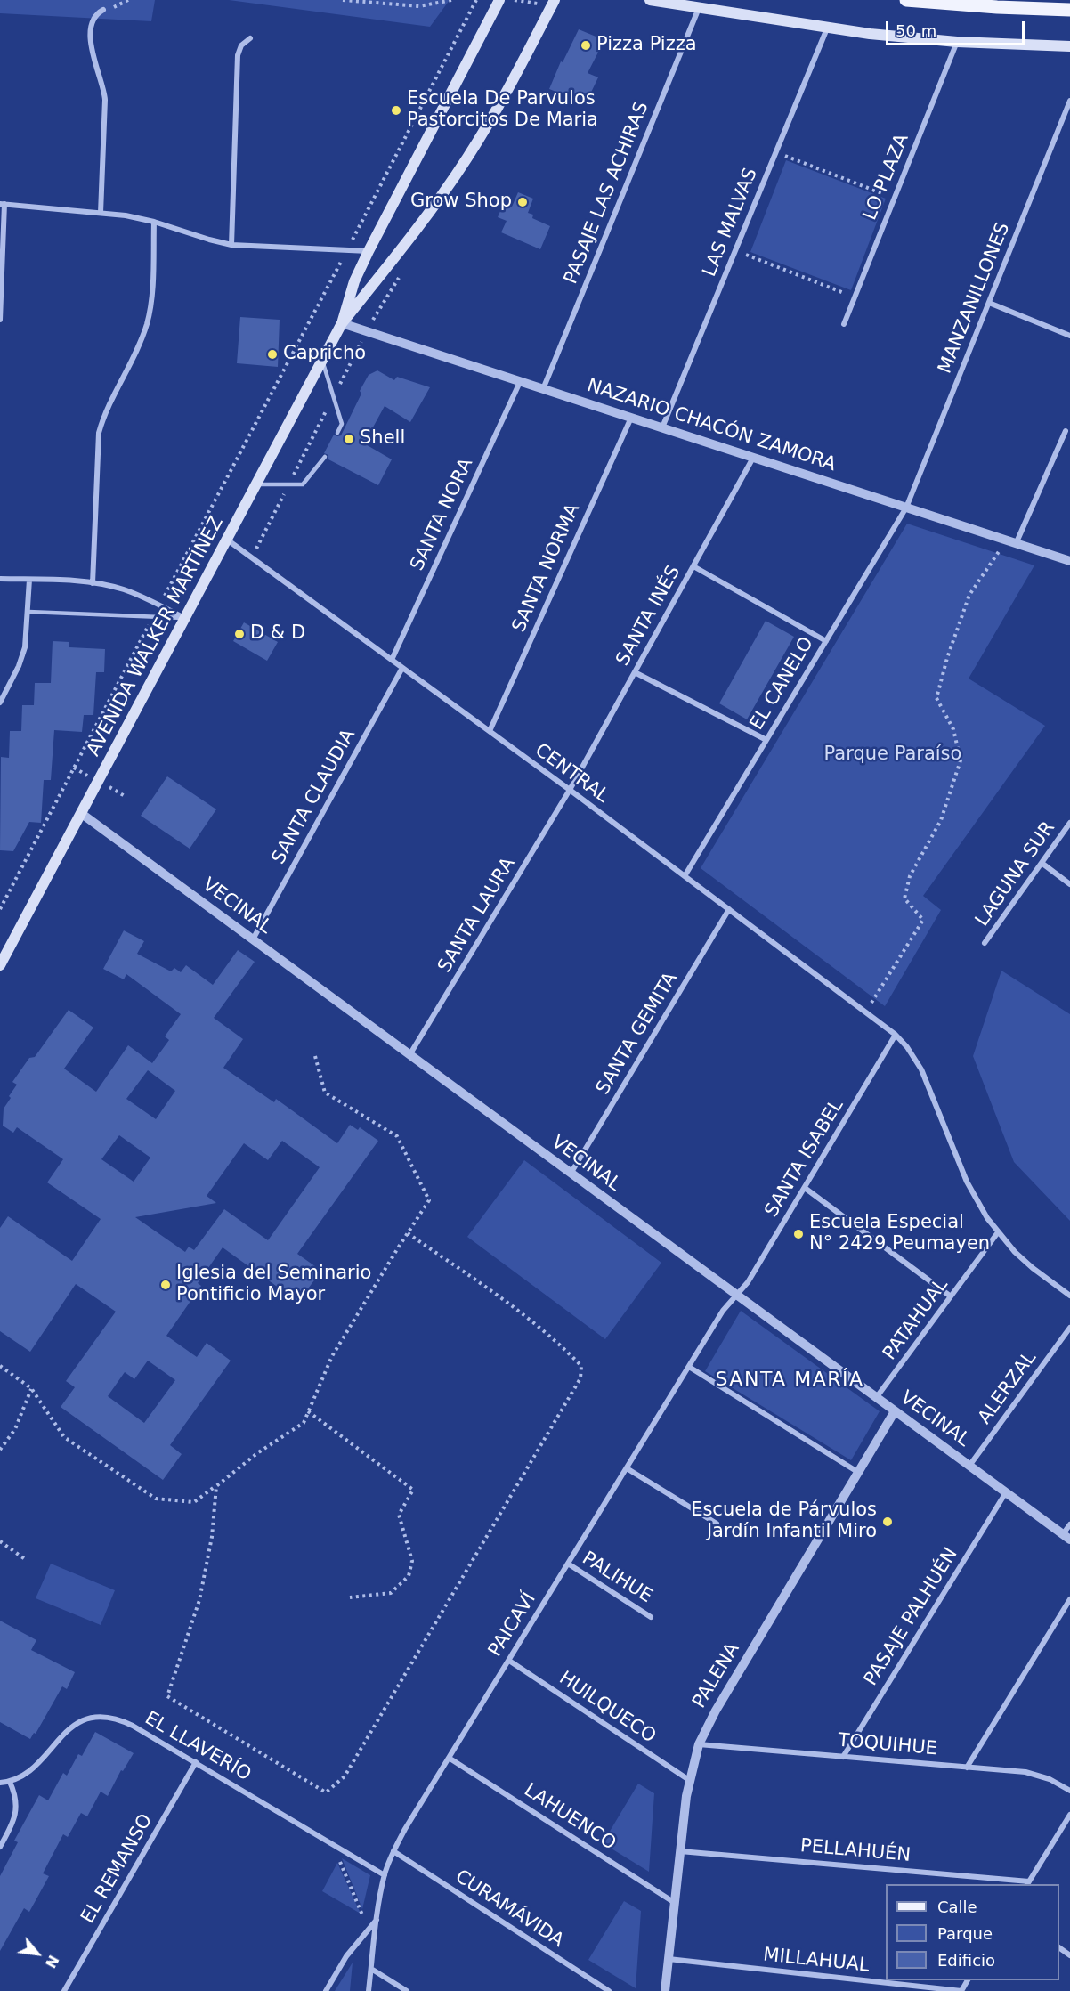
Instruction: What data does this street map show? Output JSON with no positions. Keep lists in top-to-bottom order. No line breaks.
{"streets":{"main road":["AVENIDA WALKER MARTÍNEZ"],"street":["LO PLAZA","PASAJE LAS ACHIRAS","LAS MALVAS","MANZANILLONES","NAZARIO CHACÓN ZAMORA","SANTA NORA","SANTA NORMA","SANTA INÉS","EL CANELO","CENTRAL","SANTA CLAUDIA","LAGUNA SUR","VECINAL","SANTA LAURA","SANTA GEMITA","SANTA ISABEL","PATAHUAL","ALERZAL","PALIHUE","PASAJE PALHUÉN","PAICAVÍ","PALENA","HUILQUECO","TOQUIHUE","EL LLAVERÍO","LAHUENCO","PELLAHUÉN","EL REMANSO","CURAMÁVIDA","MILLAHUAL"]},"crossings":[["PASAJE LAS ACHIRAS","NAZARIO CHACÓN ZAMORA"],["LAS MALVAS","NAZARIO CHACÓN ZAMORA"],["MANZANILLONES","NAZARIO CHACÓN ZAMORA"],["MANZANILLONES","EL CANELO"],["NAZARIO CHACÓN ZAMORA","SANTA NORA"],["NAZARIO CHACÓN ZAMORA","SANTA NORMA"],["NAZARIO CHACÓN ZAMORA","SANTA INÉS"],["NAZARIO CHACÓN ZAMORA","AVENIDA WALKER MARTÍNEZ"],["NAZARIO CHACÓN ZAMORA","EL CANELO"],["SANTA NORA","CENTRAL"],["SANTA NORMA","CENTRAL"],["SANTA INÉS","CENTRAL"],["SANTA INÉS","SANTA LAURA"],["AVENIDA WALKER MARTÍNEZ","CENTRAL"],["AVENIDA WALKER MARTÍNEZ","VECINAL"],["EL CANELO","CENTRAL"],["CENTRAL","SANTA CLAUDIA"],["CENTRAL","SANTA LAURA"],["CENTRAL","SANTA GEMITA"],["CENTRAL","SANTA ISABEL"],["CENTRAL","PATAHUAL"],["SANTA CLAUDIA","VECINAL"],["VECINAL","SANTA LAURA"],["VECINAL","SANTA GEMITA"],["VECINAL","SANTA ISABEL"],["VECINAL","PATAHUAL"],["VECINAL","ALERZAL"],["VECINAL","PASAJE PALHUÉN"],["VECINAL","PAICAVÍ"],["VECINAL","PALENA"],["SANTA ISABEL","PAICAVÍ"],["PALIHUE","PAICAVÍ"],["PASAJE PALHUÉN","TOQUIHUE"],["PAICAVÍ","HUILQUECO"],["PAICAVÍ","EL LLAVERÍO"],["PAICAVÍ","LAHUENCO"],["PAICAVÍ","CURAMÁVIDA"],["PALENA","HUILQUECO"],["PALENA","TOQUIHUE"],["PALENA","LAHUENCO"],["PALENA","PELLAHUÉN"],["PALENA","MILLAHUAL"],["EL LLAVERÍO","EL REMANSO"]],"districts":["SANTA MARÍA"],"parks":["Parque Paraíso"],"places":["Pizza Pizza","Escuela De Parvulos Pastorcitos De Maria","Grow Shop","Capricho","Shell","D & D","Escuela Especial N° 2429 Peumayen","Iglesia del Seminario Pontificio Mayor","Escuela de Párvulos Jardín Infantil Miro"],"legend":["Calle","Parque","Edificio"],"scale_bar":"50 m","north":"bottom right"}
